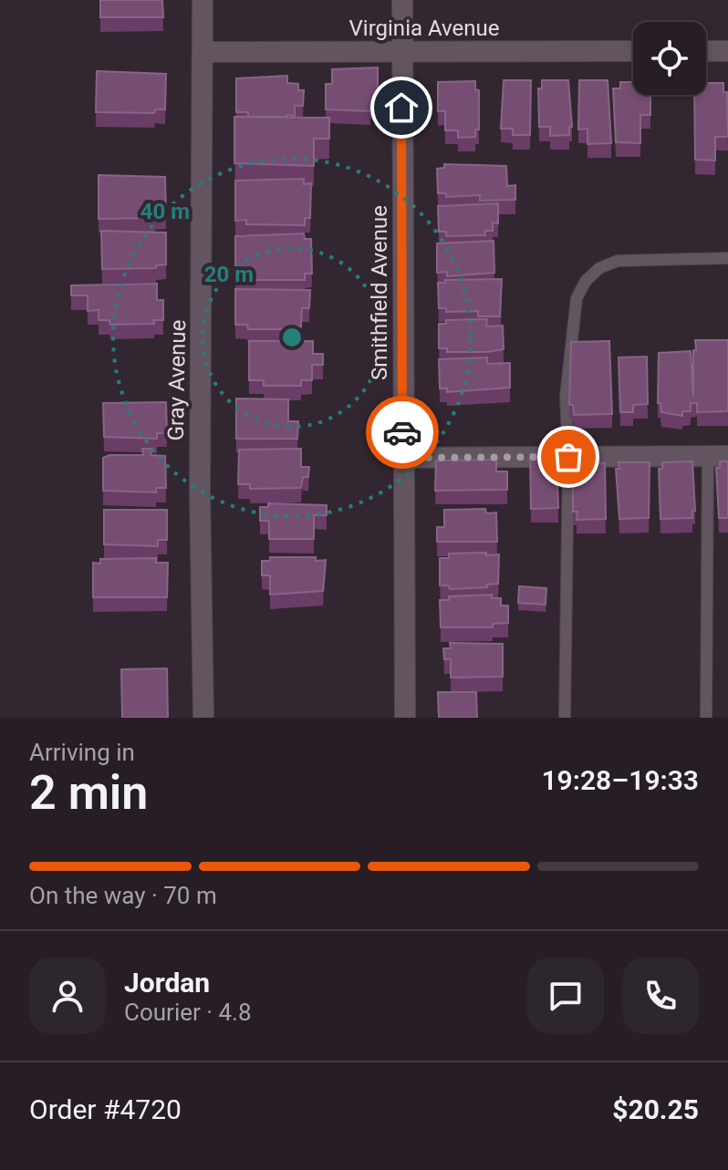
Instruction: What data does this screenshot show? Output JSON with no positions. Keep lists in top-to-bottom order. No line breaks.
{"streets":{"street":["Virginia Avenue","Smithfield Avenue","Gray Avenue"]},"crossings":[["Virginia Avenue","Smithfield Avenue"],["Virginia Avenue","Gray Avenue"]],"page":{"heading":["2 min","Arriving in","19:28–19:33"],"panel":["Jordan","Courier · 4.8","Order #4720","$20.25"],"bar":"On the way · 70 m"},"rings":["40 m","20 m"]}
